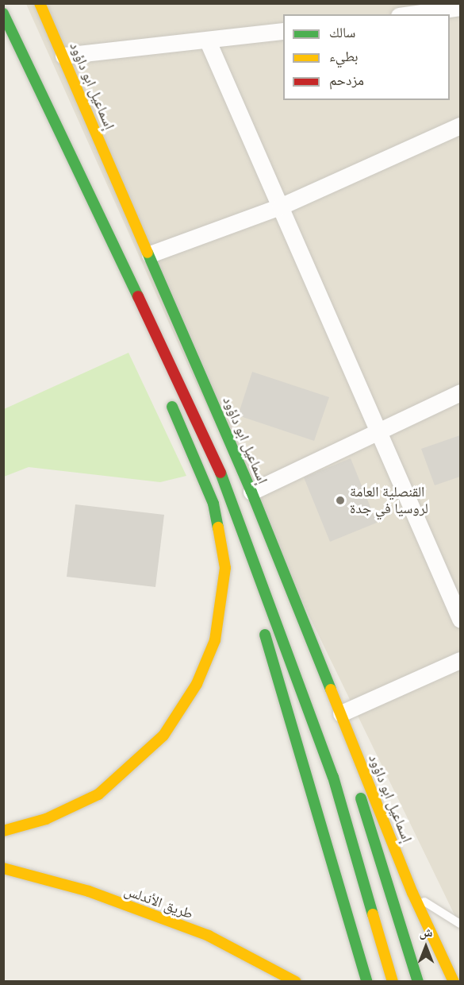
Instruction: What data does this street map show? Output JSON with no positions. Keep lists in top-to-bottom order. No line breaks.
{"streets":{"main road":["إسماعيل ابو داؤود","طريق الأندلس"]},"places":["القنصلية العامة لروسيا في جدة"],"legend":["سالك","بطيء","مزدحم"],"north":"top"}
